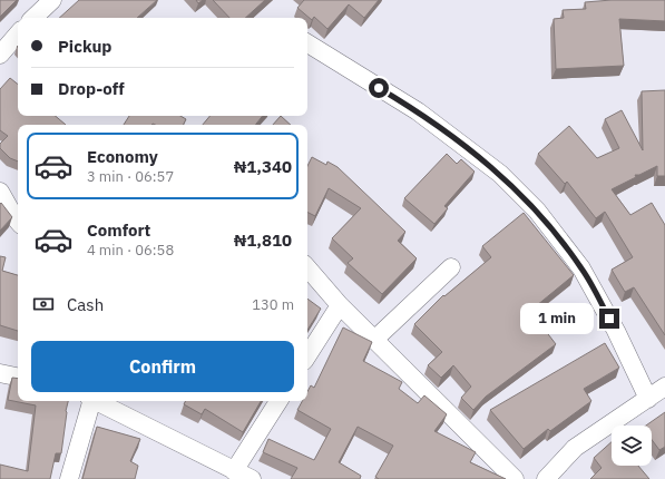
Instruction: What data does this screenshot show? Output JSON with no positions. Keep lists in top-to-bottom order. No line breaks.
{"page":{"banner":["Pickup","Drop-off"],"list":[{"name":"Economy","note":"3 min · 06:57","value":"₦1,340"},{"name":"Comfort","note":"4 min · 06:58","value":"₦1,810"}],"pay":["Cash","130 m"],"bubble":"1 min","buttons":"Confirm"}}
